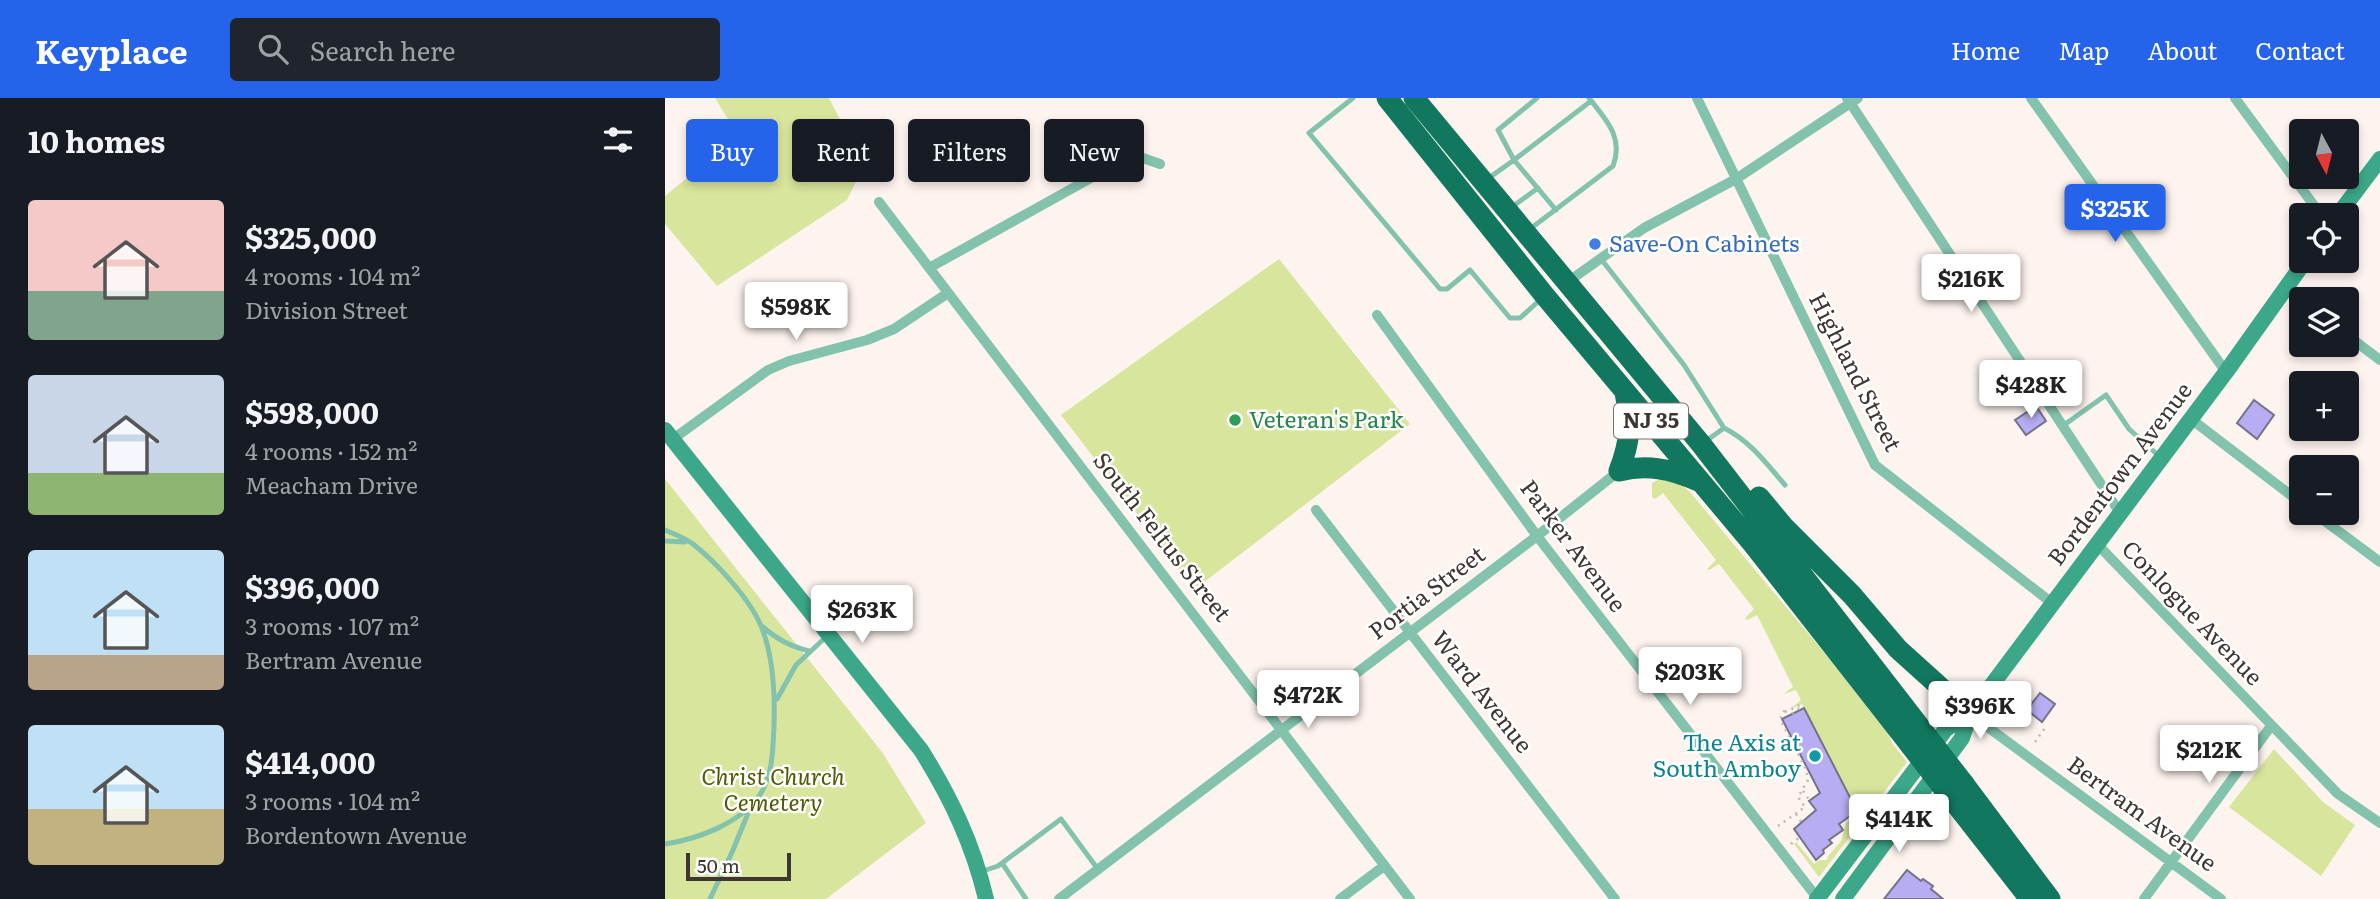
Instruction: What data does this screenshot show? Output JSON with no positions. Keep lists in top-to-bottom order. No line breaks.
{"streets":{"highway":["NJ 35"],"street":["Highland Street","Bordentown Avenue","South Feltus Street","Parker Avenue","Portia Street","Conlogue Avenue","Ward Avenue","Bertram Avenue"]},"crossings":[["Highland Street","Bordentown Avenue"],["Bordentown Avenue","Parker Avenue"],["Bordentown Avenue","Conlogue Avenue"],["Bordentown Avenue","Bertram Avenue"],["South Feltus Street","Portia Street"],["Parker Avenue","Portia Street"],["Portia Street","Ward Avenue"]],"parks":["Christ Church Cemetery"],"places":["Save-On Cabinets","Veteran's Park","The Axis at South Amboy"],"scale_bar":"50 m","north":"bottom","page":{"header":"Keyplace","search":"Search here","nav":["Home","Map","About","Contact"],"heading":"10 homes","map_buttons":["+","−"],"chip":["Buy","Rent","Filters","New"],"list":[{"name":"$325,000","note":"4 rooms · 104 m² · Division Street"},{"name":"$598,000","note":"4 rooms · 152 m² · Meacham Drive"},{"name":"$396,000","note":"3 rooms · 107 m² · Bertram Avenue"},{"name":"$414,000","note":"3 rooms · 104 m² · Bordentown Avenue"}],"price":["$325K","$216K","$598K","$428K","$263K","$203K","$472K","$396K","$212K","$414K"],"scale":"50 m"}}
